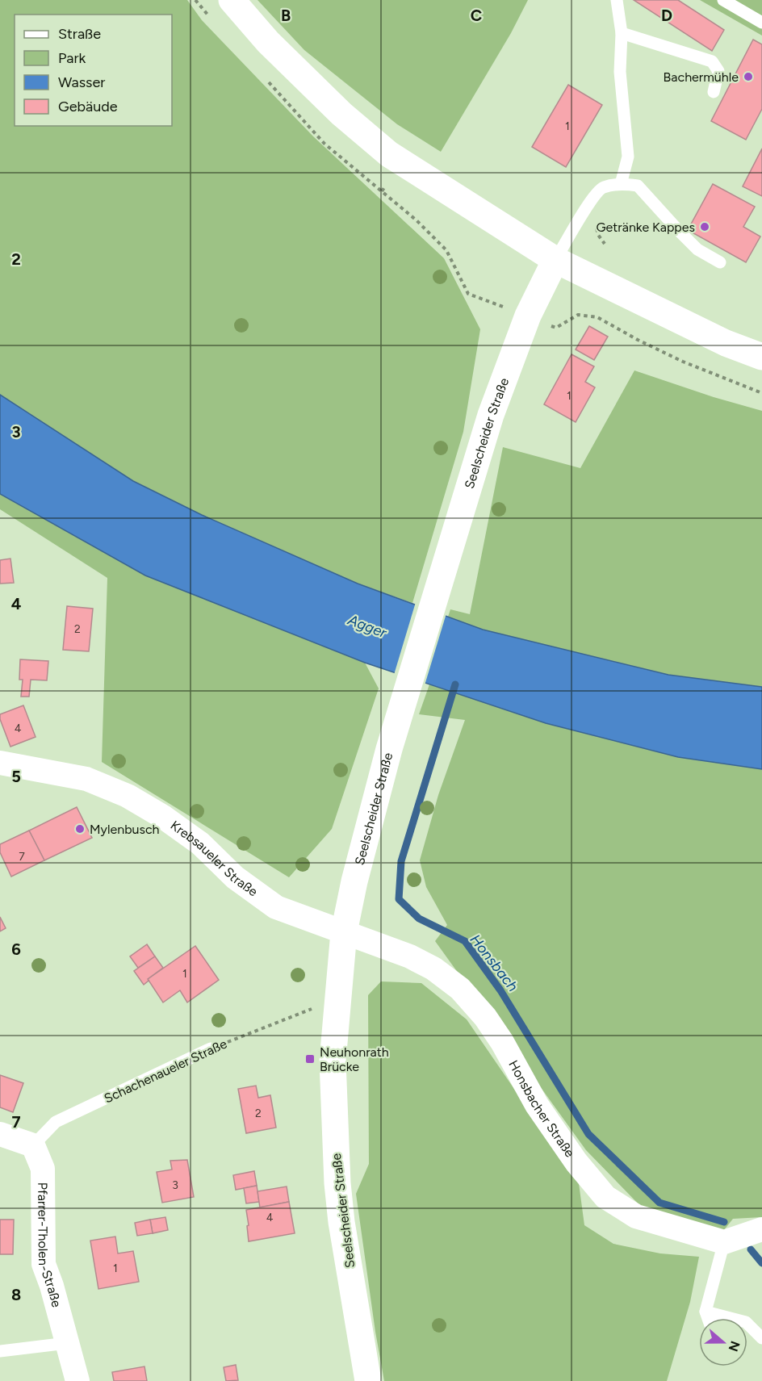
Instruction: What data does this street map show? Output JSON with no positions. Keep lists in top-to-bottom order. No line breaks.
{"streets":{"street":["Seelscheider Straße","Krebsaueler Straße","Honsbacher Straße","Pfarrer-Tholen-Straße"],"lane":["Schachenaueler Straße"]},"crossings":[["Seelscheider Straße","Krebsaueler Straße"],["Seelscheider Straße","Schachenaueler Straße"],["Seelscheider Straße","Honsbacher Straße"],["Krebsaueler Straße","Honsbacher Straße"],["Schachenaueler Straße","Pfarrer-Tholen-Straße"]],"water":["Agger","Honsbach"],"places":{"other":["Bachermühle","Getränke Kappes","Mylenbusch"],"transit":["Neuhonrath Brücke"]},"house_numbers":["1","1","2","4","7","1","2","3","4","1"],"legend":["Straße","Park","Wasser","Gebäude"],"north":"right","grid":{"columns":["B","C","D"],"rows":["2","3","4","5","6","7","8"]}}
